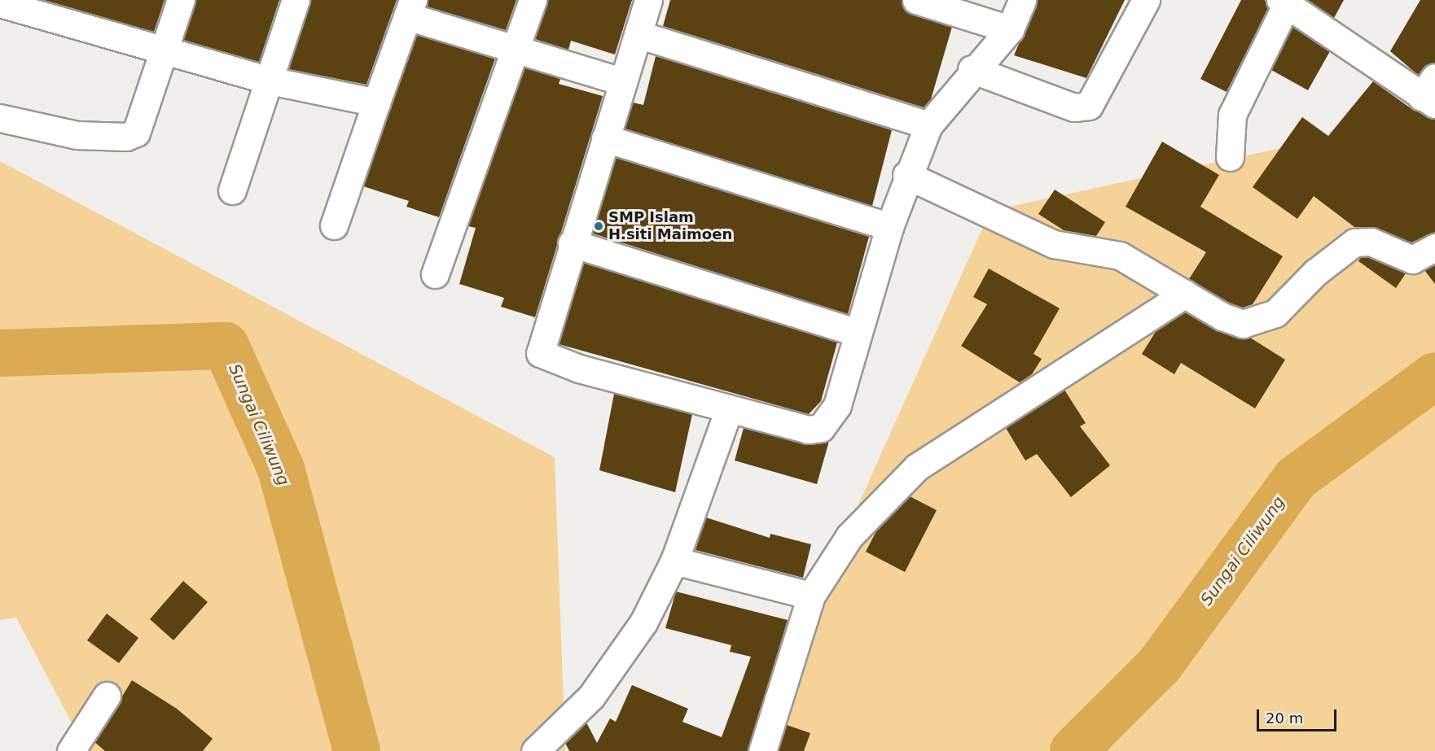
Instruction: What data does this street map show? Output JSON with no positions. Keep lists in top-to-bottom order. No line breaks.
{"water":["Sungai Ciliwung"],"places":["SMP Islam H.siti Maimoen"],"scale_bar":"20 m"}
